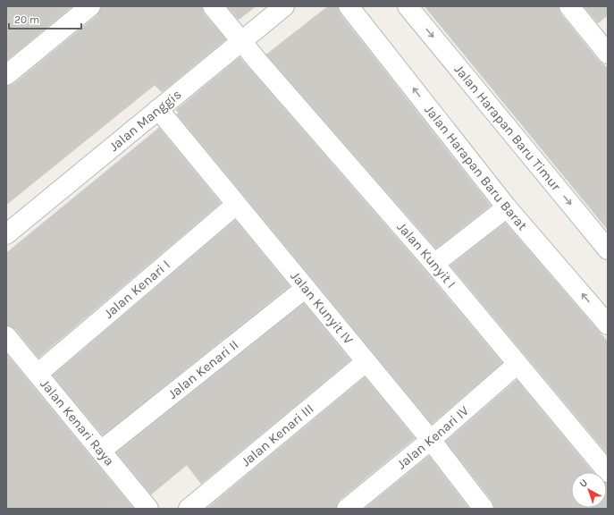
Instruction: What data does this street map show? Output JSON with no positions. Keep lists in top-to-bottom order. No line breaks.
{"streets":{"street":["Jalan Manggis","Jalan Harapan Baru Timur","Jalan Harapan Baru Barat","Jalan Kunyit I","Jalan Kenari I","Jalan Kunyit IV","Jalan Kenari II","Jalan Kenari Raya","Jalan Kenari III","Jalan Kenari IV"]},"crossings":[["Jalan Manggis","Jalan Kunyit I"],["Jalan Manggis","Jalan Kunyit IV"],["Jalan Kunyit I","Jalan Kenari IV"],["Jalan Kenari I","Jalan Kunyit IV"],["Jalan Kenari I","Jalan Kenari Raya"],["Jalan Kunyit IV","Jalan Kenari II"],["Jalan Kunyit IV","Jalan Kenari III"],["Jalan Kunyit IV","Jalan Kenari IV"],["Jalan Kenari II","Jalan Kenari Raya"]],"one_way":["Jalan Harapan Baru Timur","Jalan Harapan Baru Barat"],"scale_bar":"20 m","north":"top left"}
